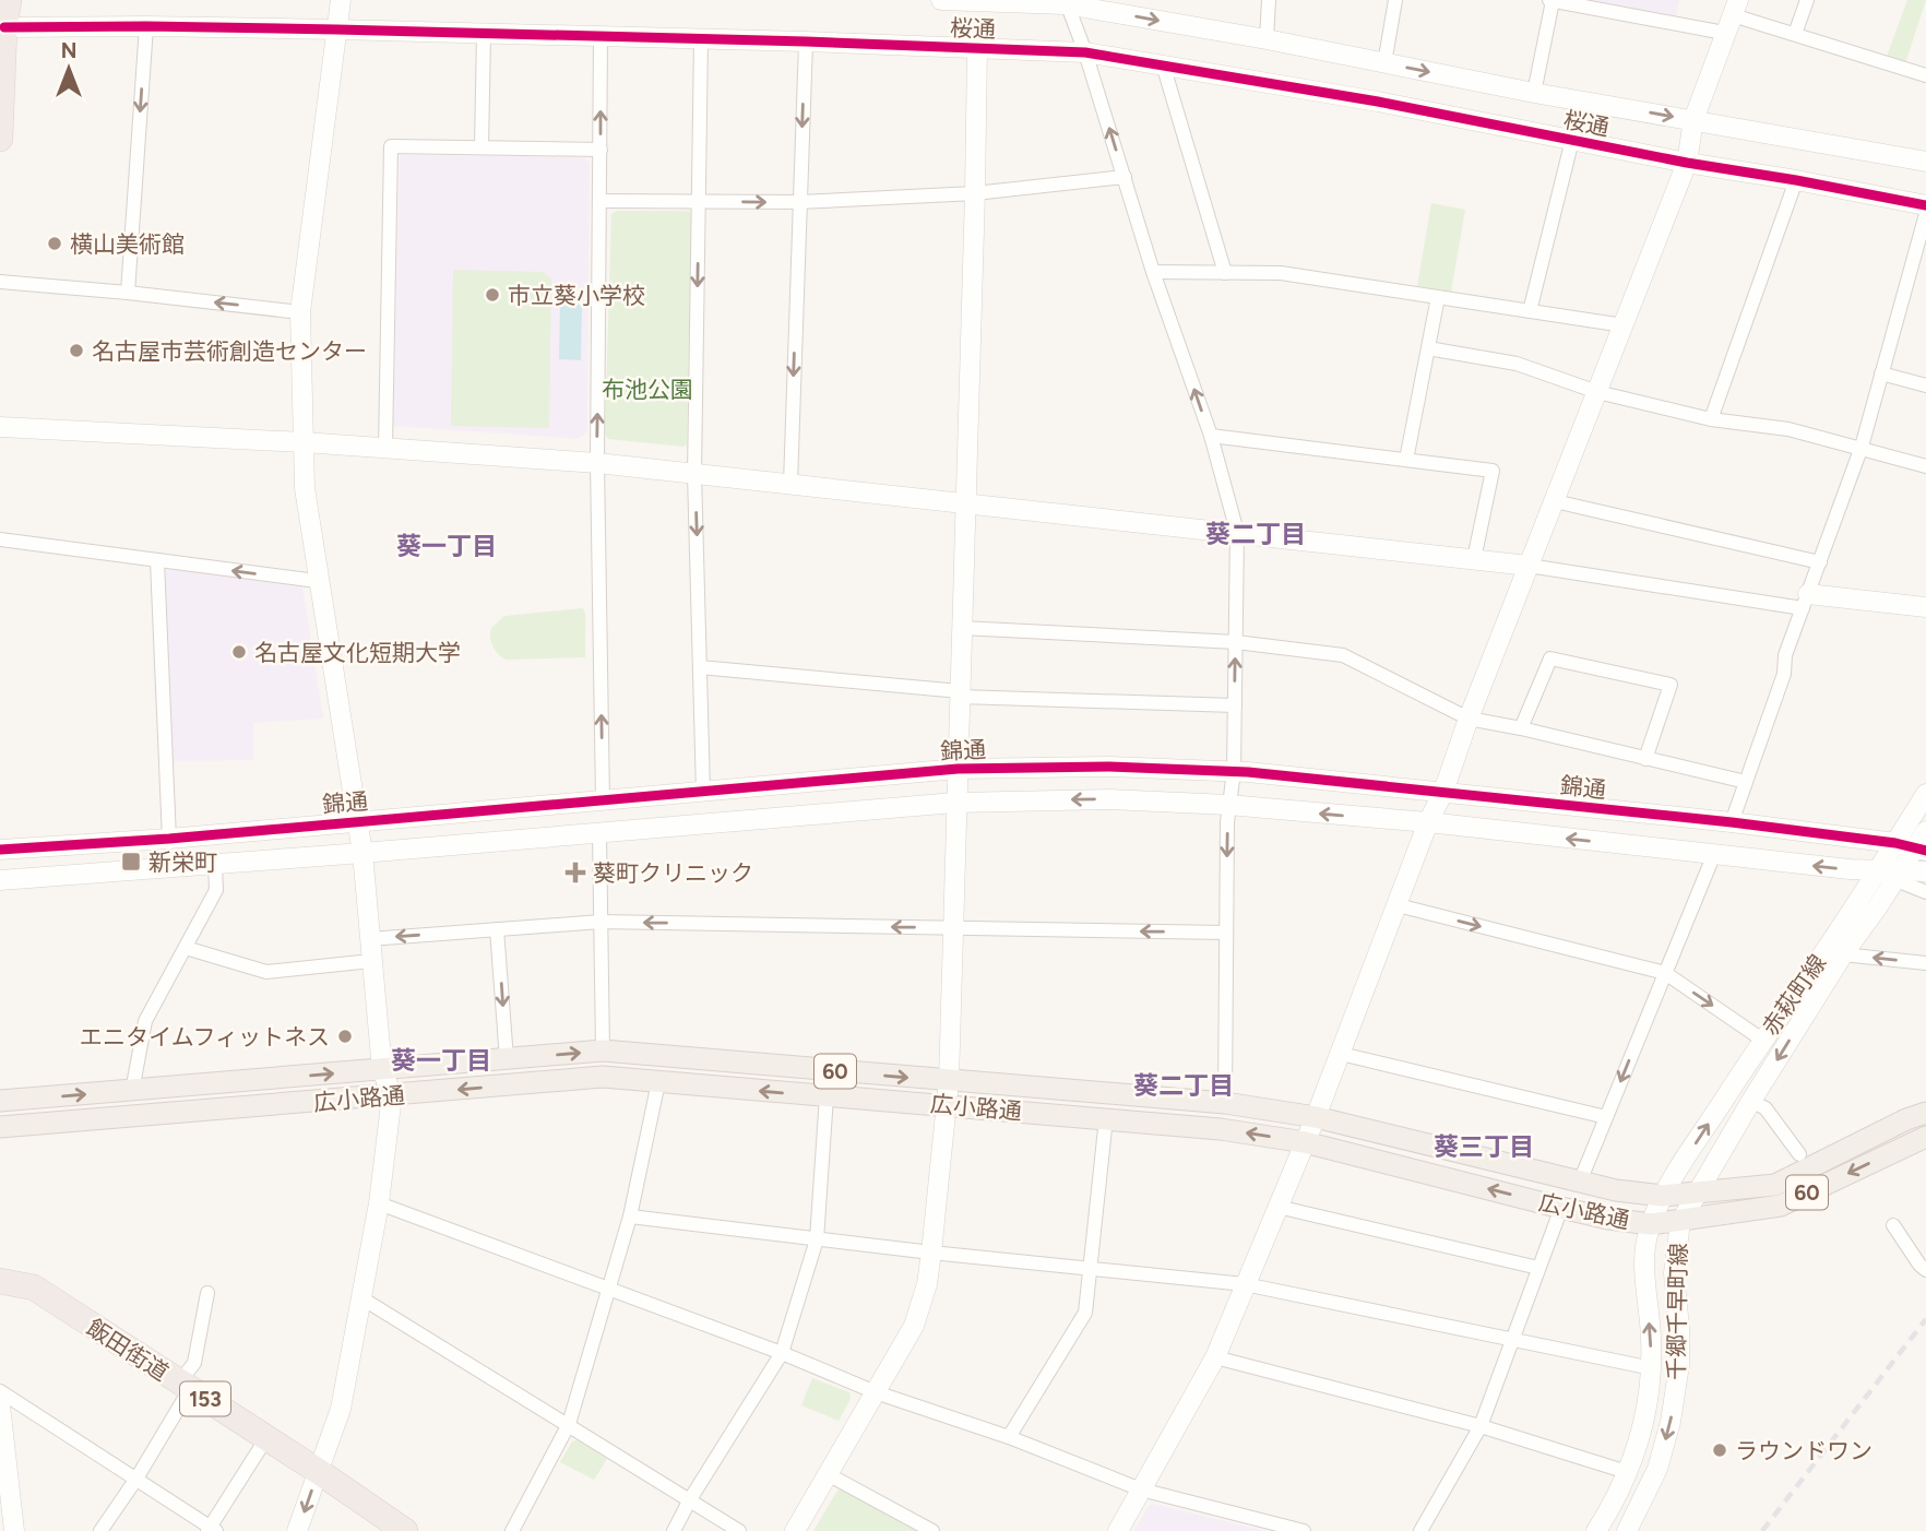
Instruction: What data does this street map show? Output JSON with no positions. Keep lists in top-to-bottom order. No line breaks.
{"streets":{"highway":["飯田街道","153"],"main road":["60","広小路通"],"street":["桜通","錦通","赤萩町線","千郷千早町線"]},"crossings":[["錦通","赤萩町線"],["赤萩町線","広小路通"],["赤萩町線","千郷千早町線"],["広小路通","千郷千早町線"]],"districts":["葵二丁目","葵一丁目","葵一丁目","葵二丁目","葵三丁目"],"parks":["布池公園"],"places":{"other":["横山美術館","市立葵小学校","名古屋市芸術創造センター","名古屋文化短期大学","エニタイムフィットネス","ラウンドワン"],"transit":["新栄町"],"health":["葵町クリニック"]},"north":"top"}
